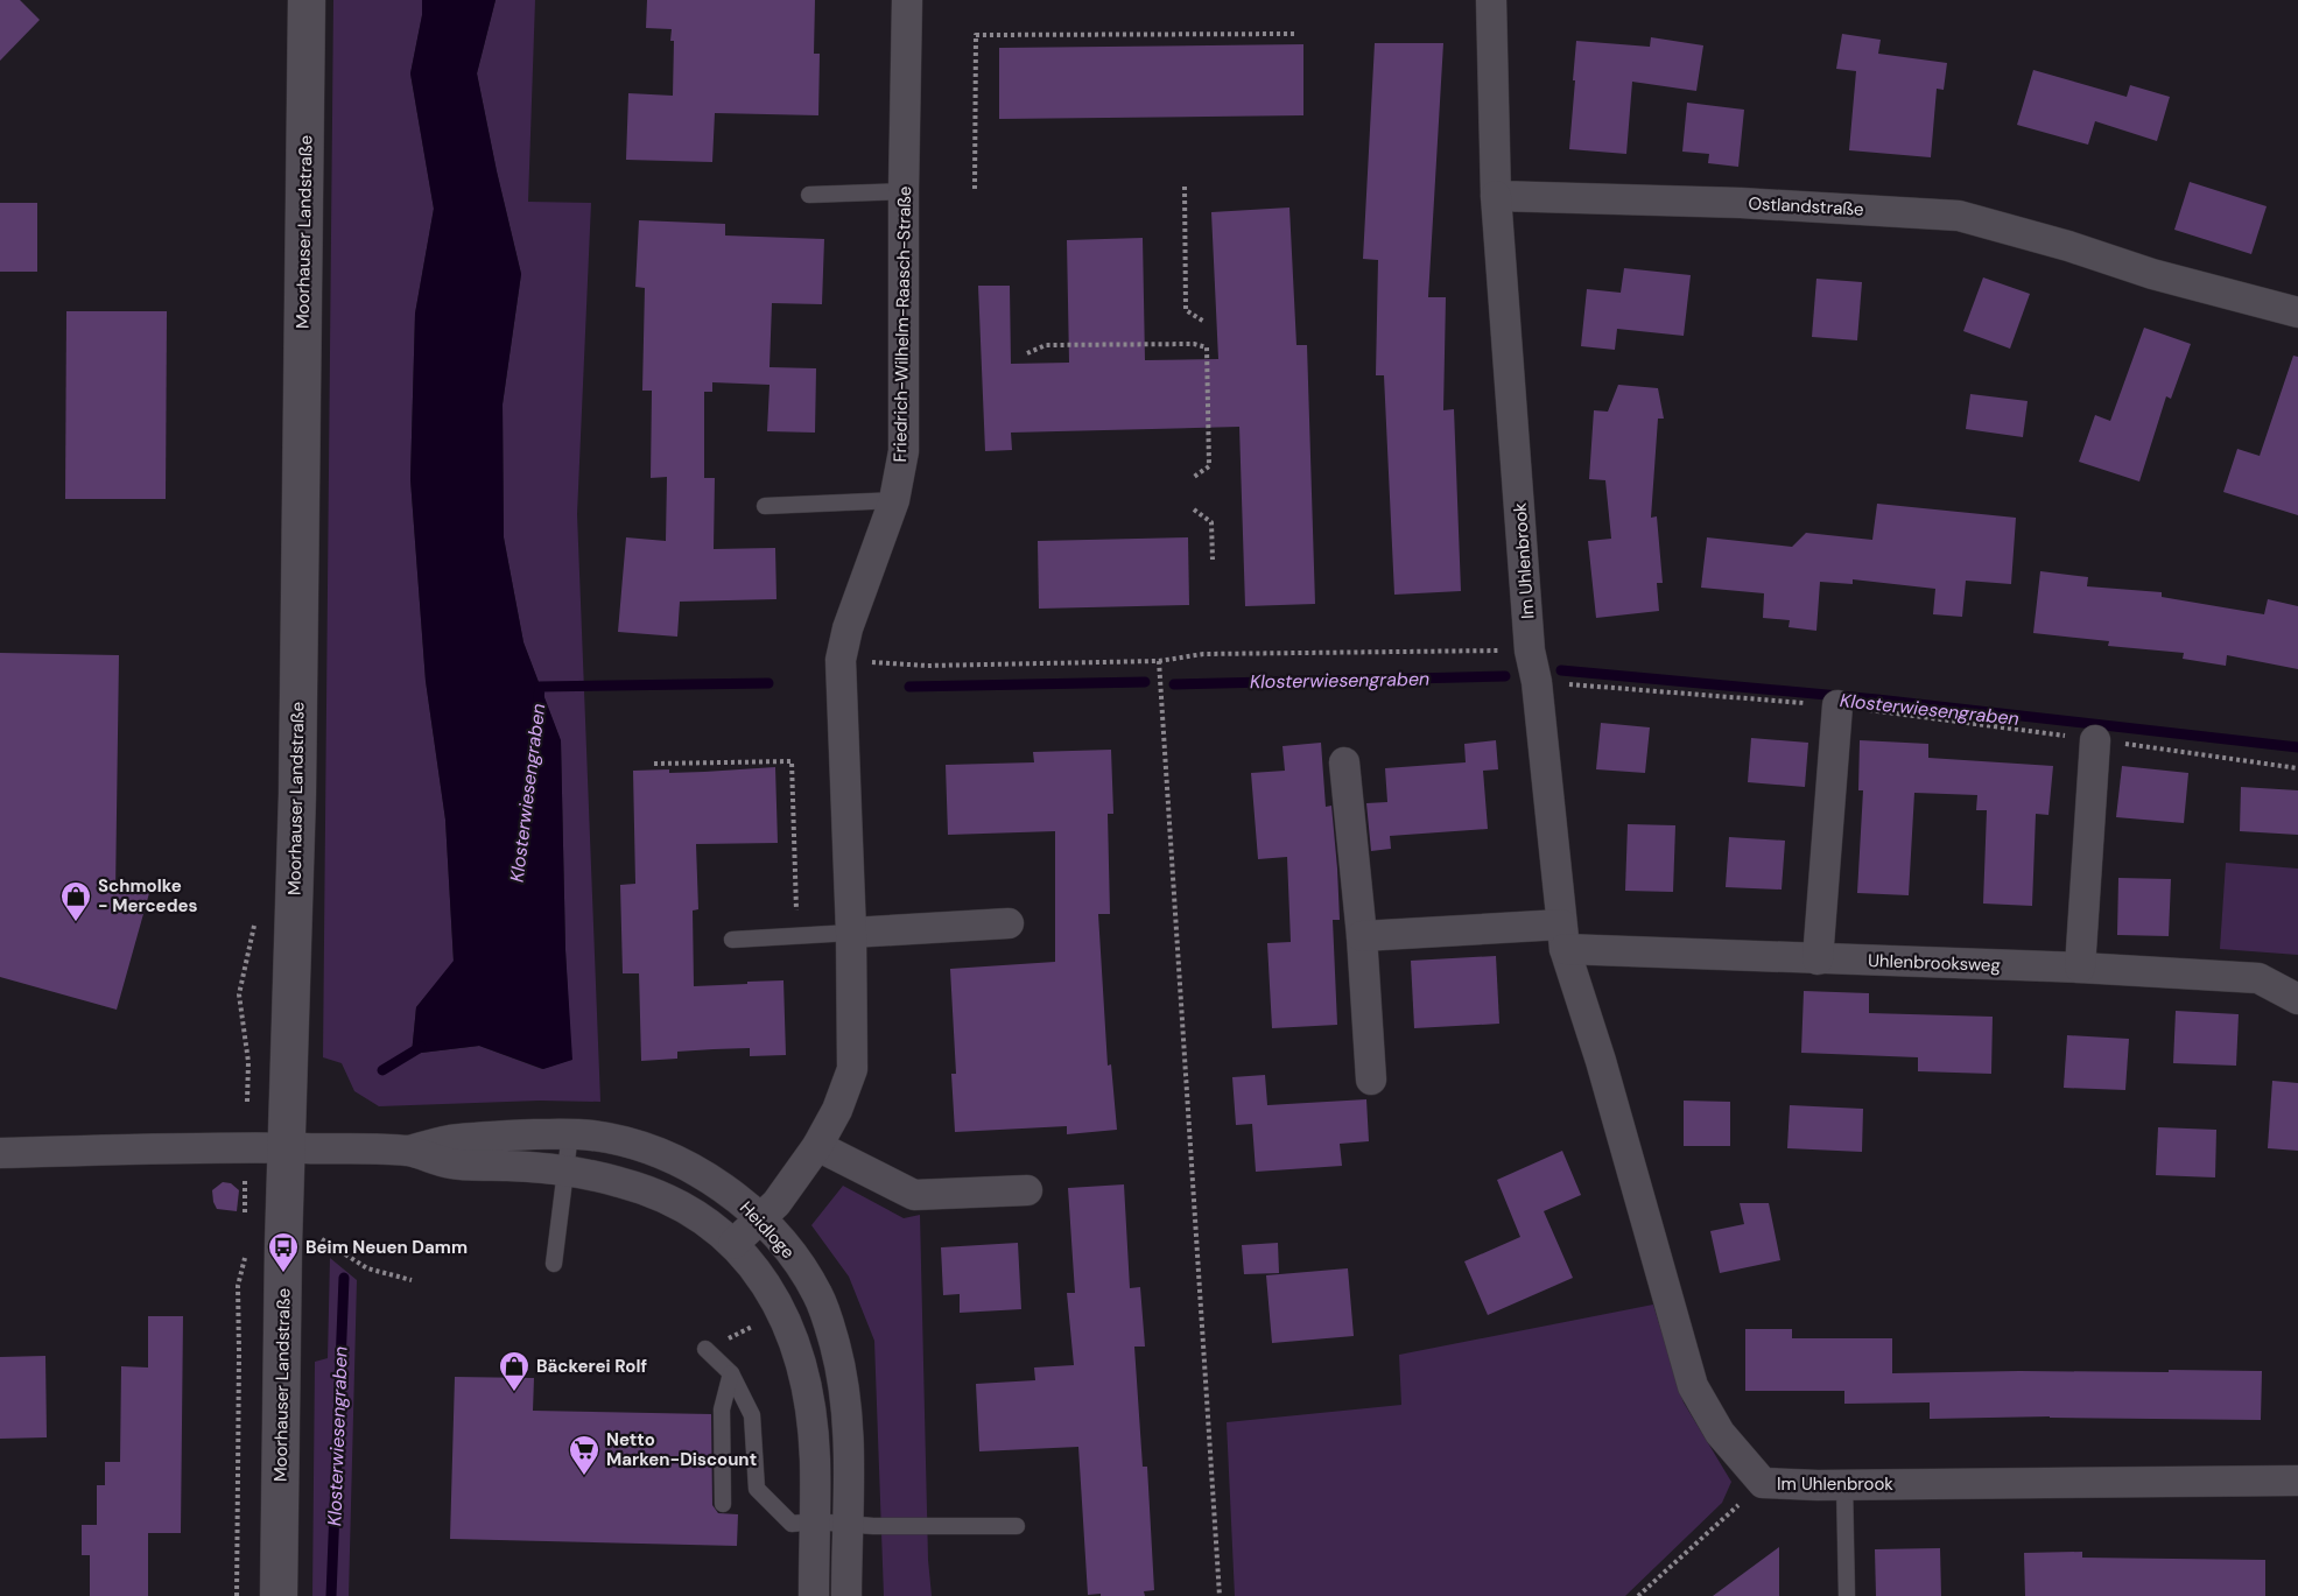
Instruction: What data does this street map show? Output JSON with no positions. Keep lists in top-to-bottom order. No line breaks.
{"streets":{"street":["Ostlandstraße","Moorhauser Landstraße","Friedrich-Wilhelm-Raasch-Straße","Im Uhlenbrook","Uhlenbrooksweg","Heidloge"]},"crossings":[["Ostlandstraße","Im Uhlenbrook"],["Moorhauser Landstraße","Heidloge"],["Friedrich-Wilhelm-Raasch-Straße","Heidloge"],["Im Uhlenbrook","Uhlenbrooksweg"]],"water":["Klosterwiesengraben"],"places":{"shop":["Schmolke - Mercedes","Bäckerei Rolf"],"bus stop":["Beim Neuen Damm"],"supermarket":["Netto Marken-Discount"]}}
